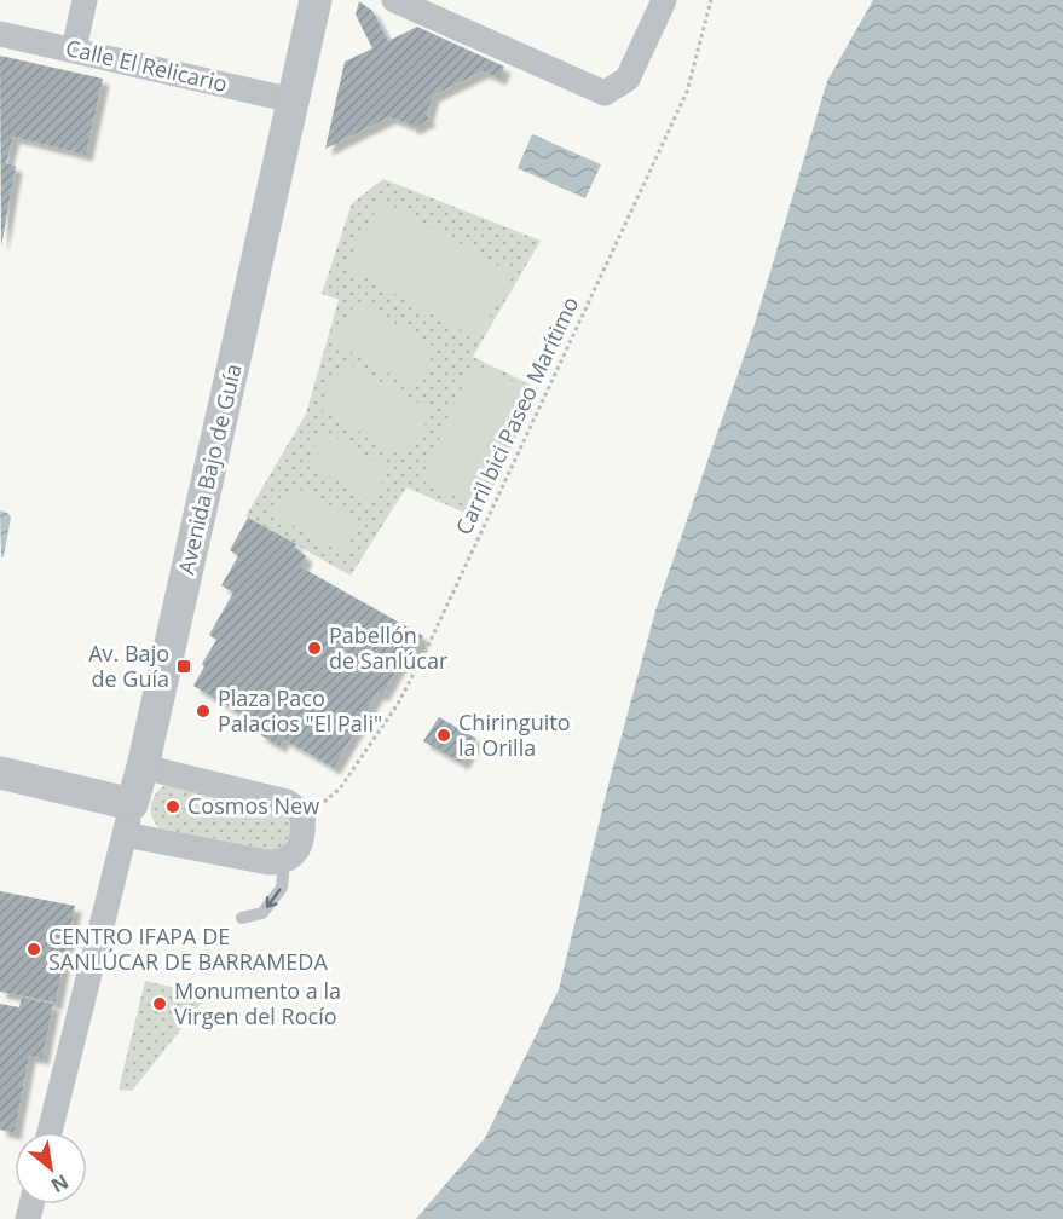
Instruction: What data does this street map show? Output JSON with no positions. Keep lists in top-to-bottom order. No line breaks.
{"streets":{"street":["Calle El Relicario","Avenida Bajo de Guía"],"path":["Carril bici Paseo Marítimo"]},"crossings":[["Calle El Relicario","Avenida Bajo de Guía"]],"places":{"other":["Pabellón de Sanlúcar","Plaza Paco Palacios \"El Pali\"","Chiringuito la Orilla","Cosmos New","CENTRO IFAPA DE SANLÚCAR DE BARRAMEDA","Monumento a la Virgen del Rocío"],"transit":["Av. Bajo de Guía"]},"north":"bottom right"}
